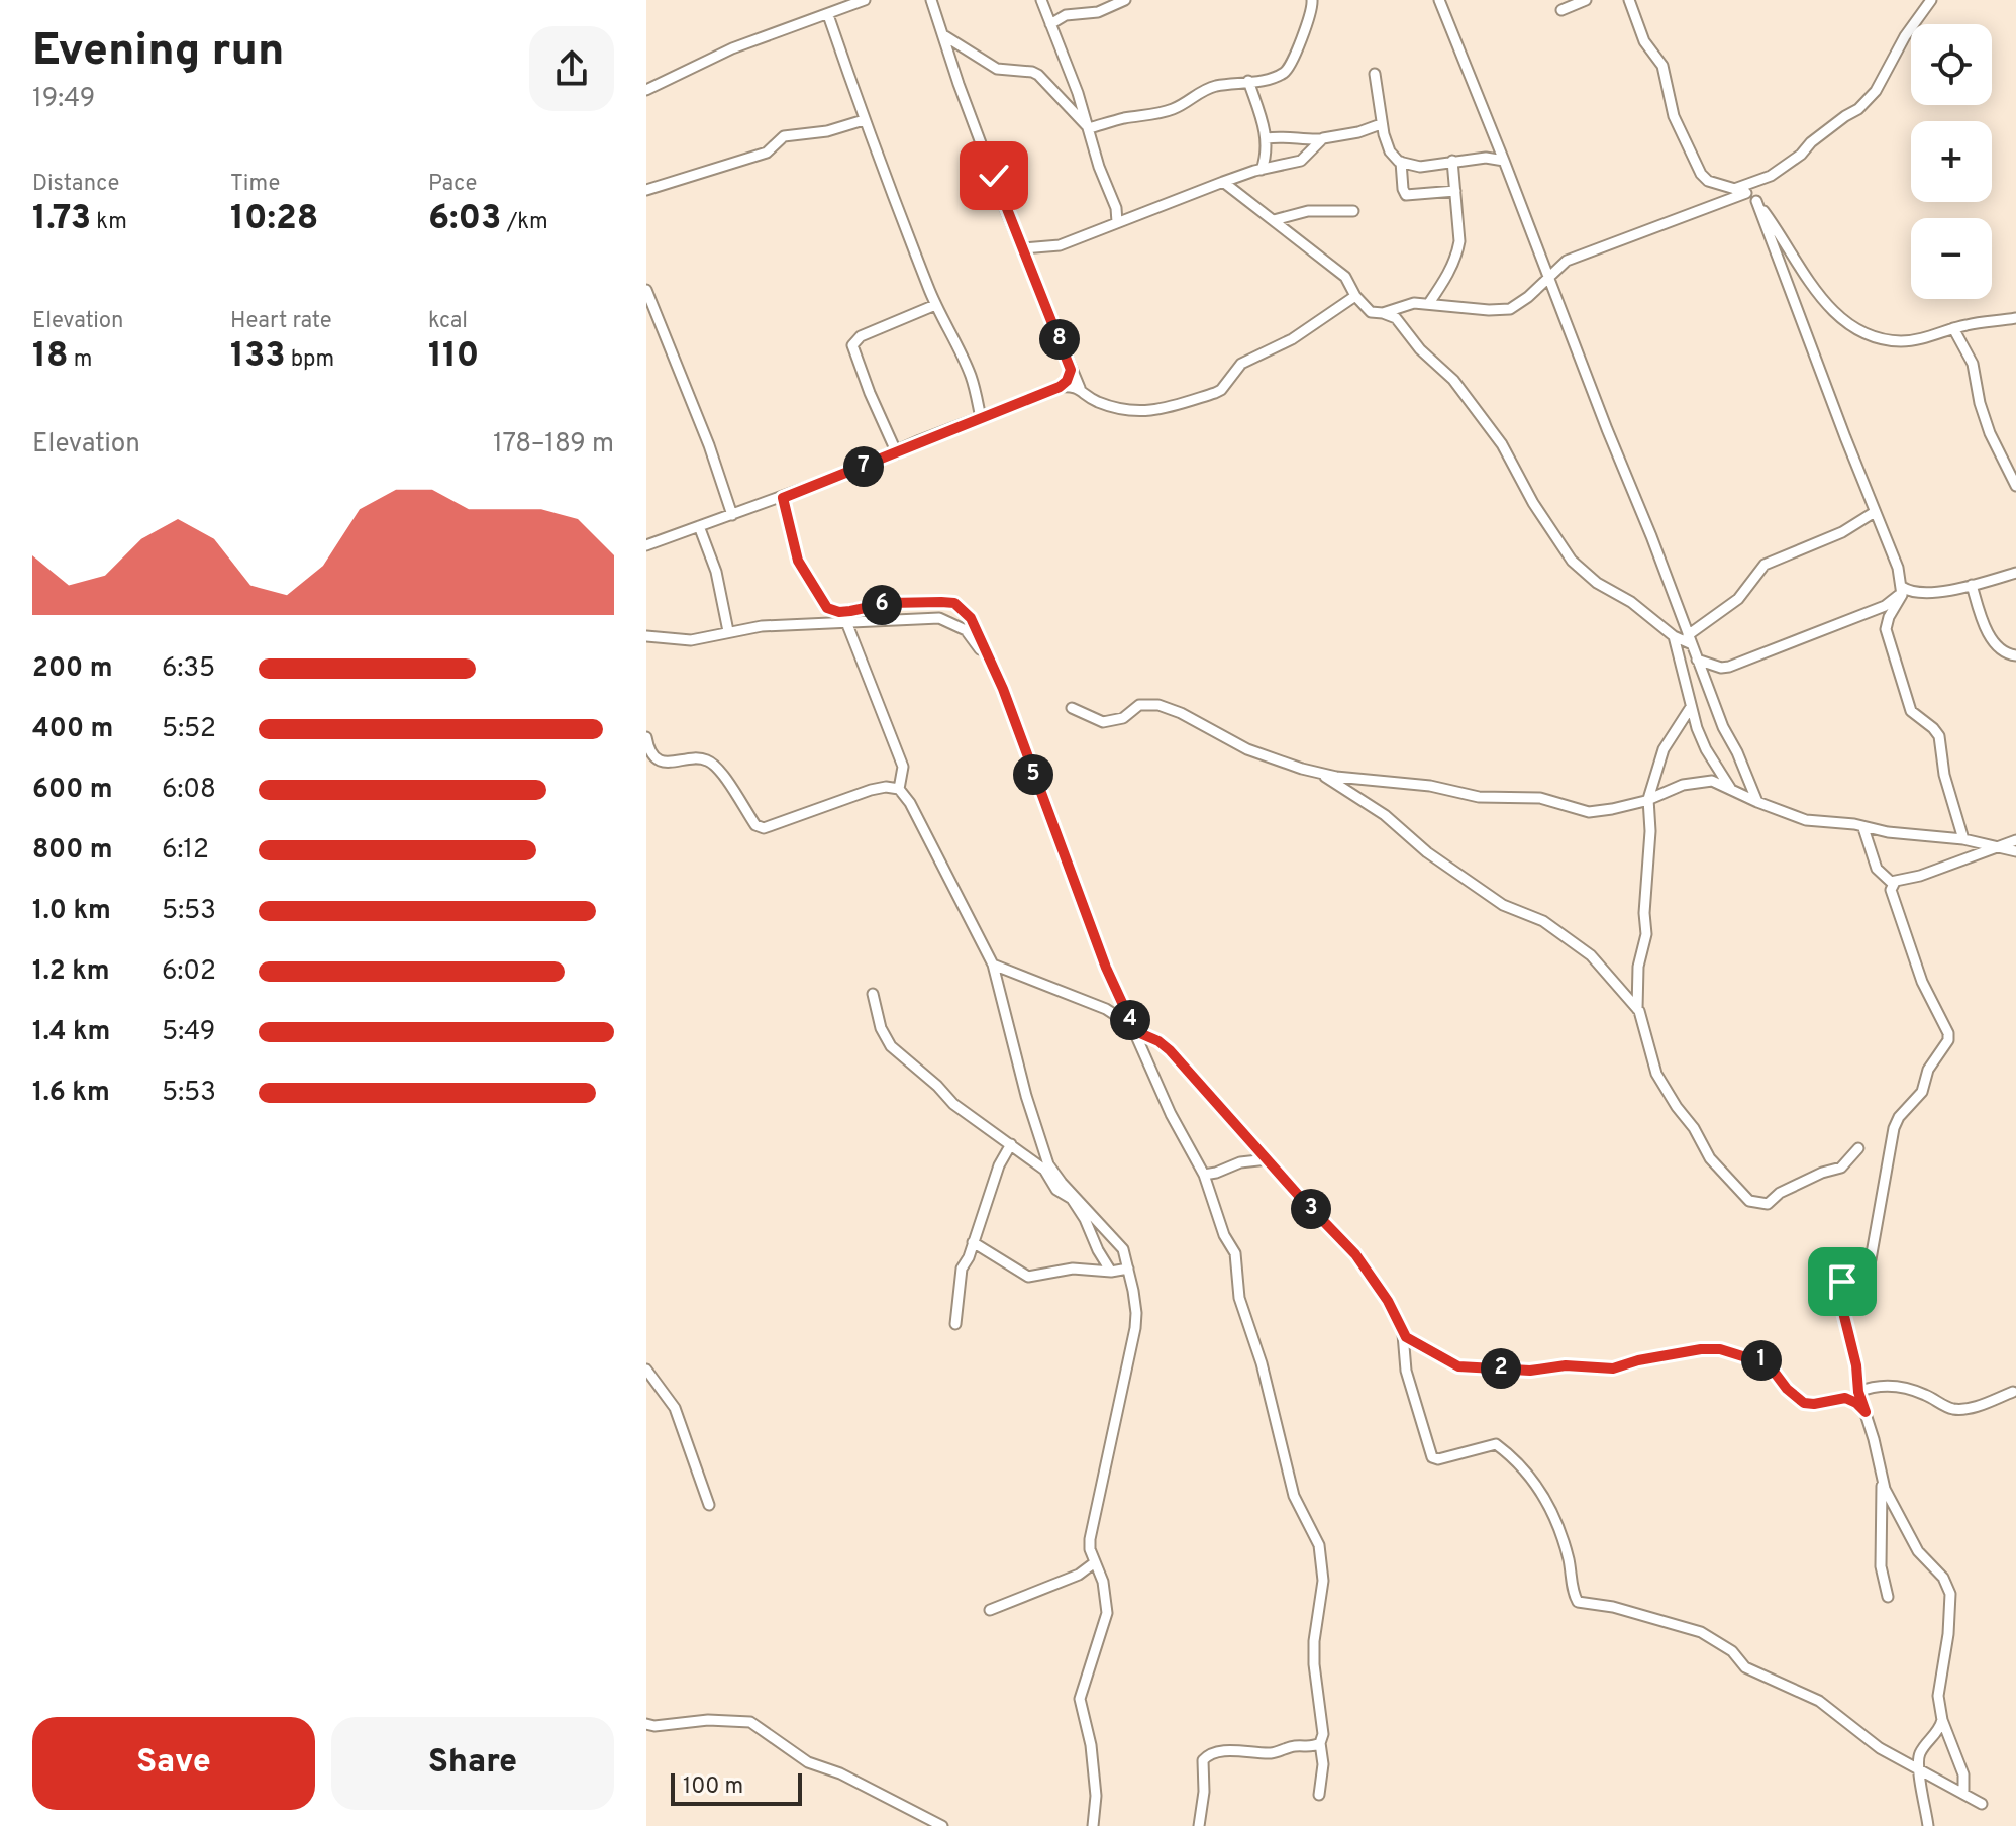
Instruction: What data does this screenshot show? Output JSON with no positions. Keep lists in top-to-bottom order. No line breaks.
{"scale_bar":"100 m","page":{"heading":["Evening run","19:49"],"map_buttons":["+","−"],"stats":[["Distance","1.73 km"],["Time","10:28"],["Pace","6:03 /km"],["Elevation","18 m"],["Heart rate","133 bpm"],["kcal","110"]],"pins":["8","7","6","5","4","3","1","2"],"chart":["Elevation","178–189 m"],"list":[{"name":"200 m","note":"6:35"},{"name":"400 m","note":"5:52"},{"name":"600 m","note":"6:08"},{"name":"800 m","note":"6:12"},{"name":"1.0 km","note":"5:53"},{"name":"1.2 km","note":"6:02"},{"name":"1.4 km","note":"5:49"},{"name":"1.6 km","note":"5:53"}],"buttons":["Save","Share"],"scale":"100 m"}}
